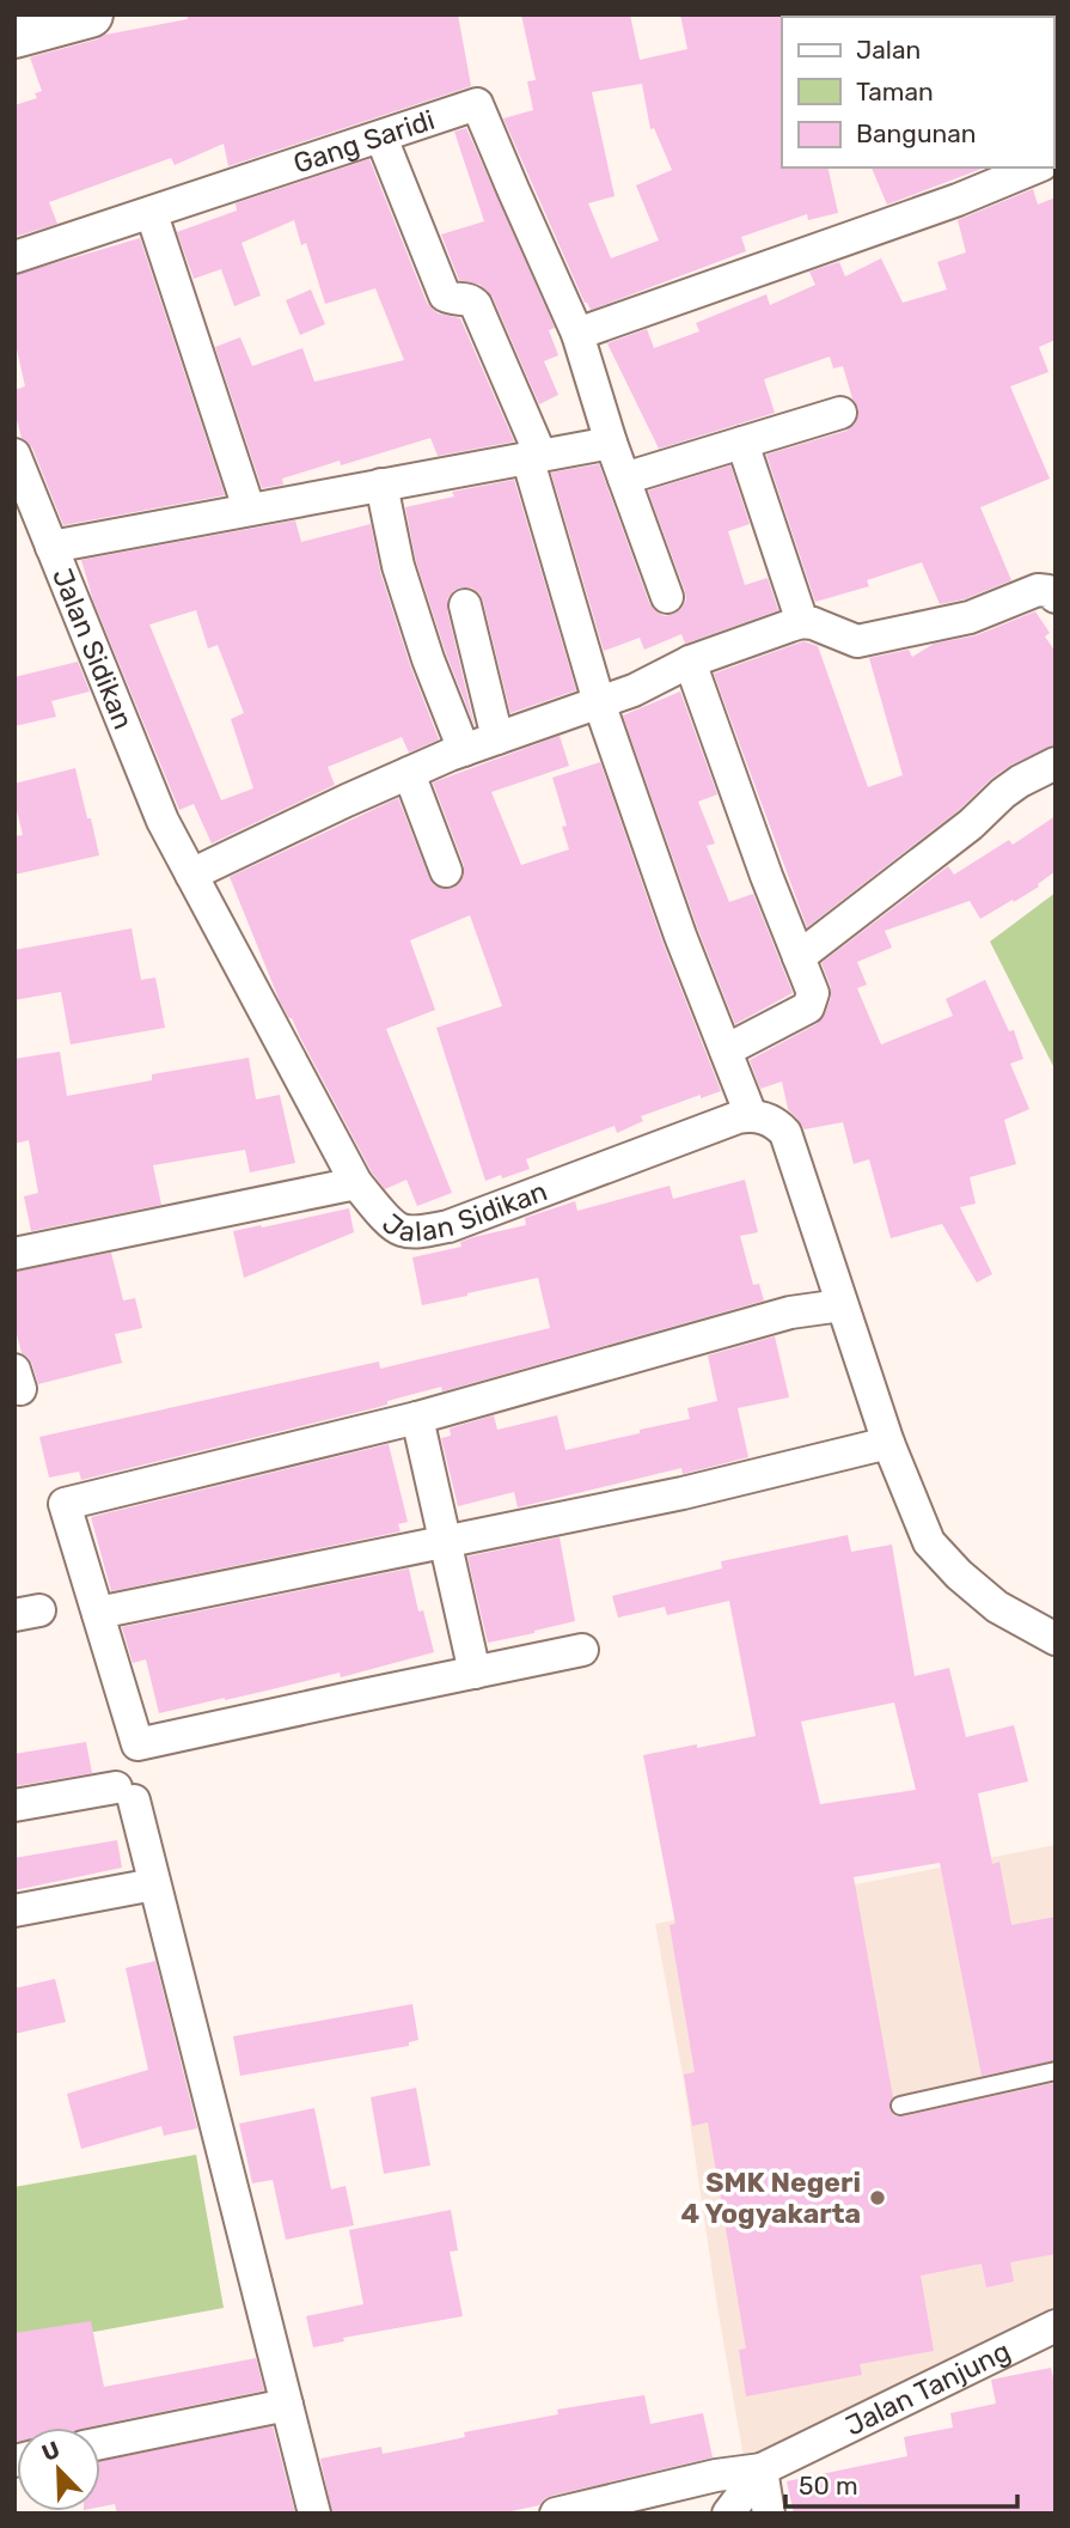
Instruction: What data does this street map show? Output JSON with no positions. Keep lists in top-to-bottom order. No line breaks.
{"streets":{"street":["Gang Saridi","Jalan Sidikan","Jalan Tanjung"]},"places":["SMK Negeri 4 Yogyakarta"],"legend":["Jalan","Taman","Bangunan"],"scale_bar":"50 m","north":"top left"}
